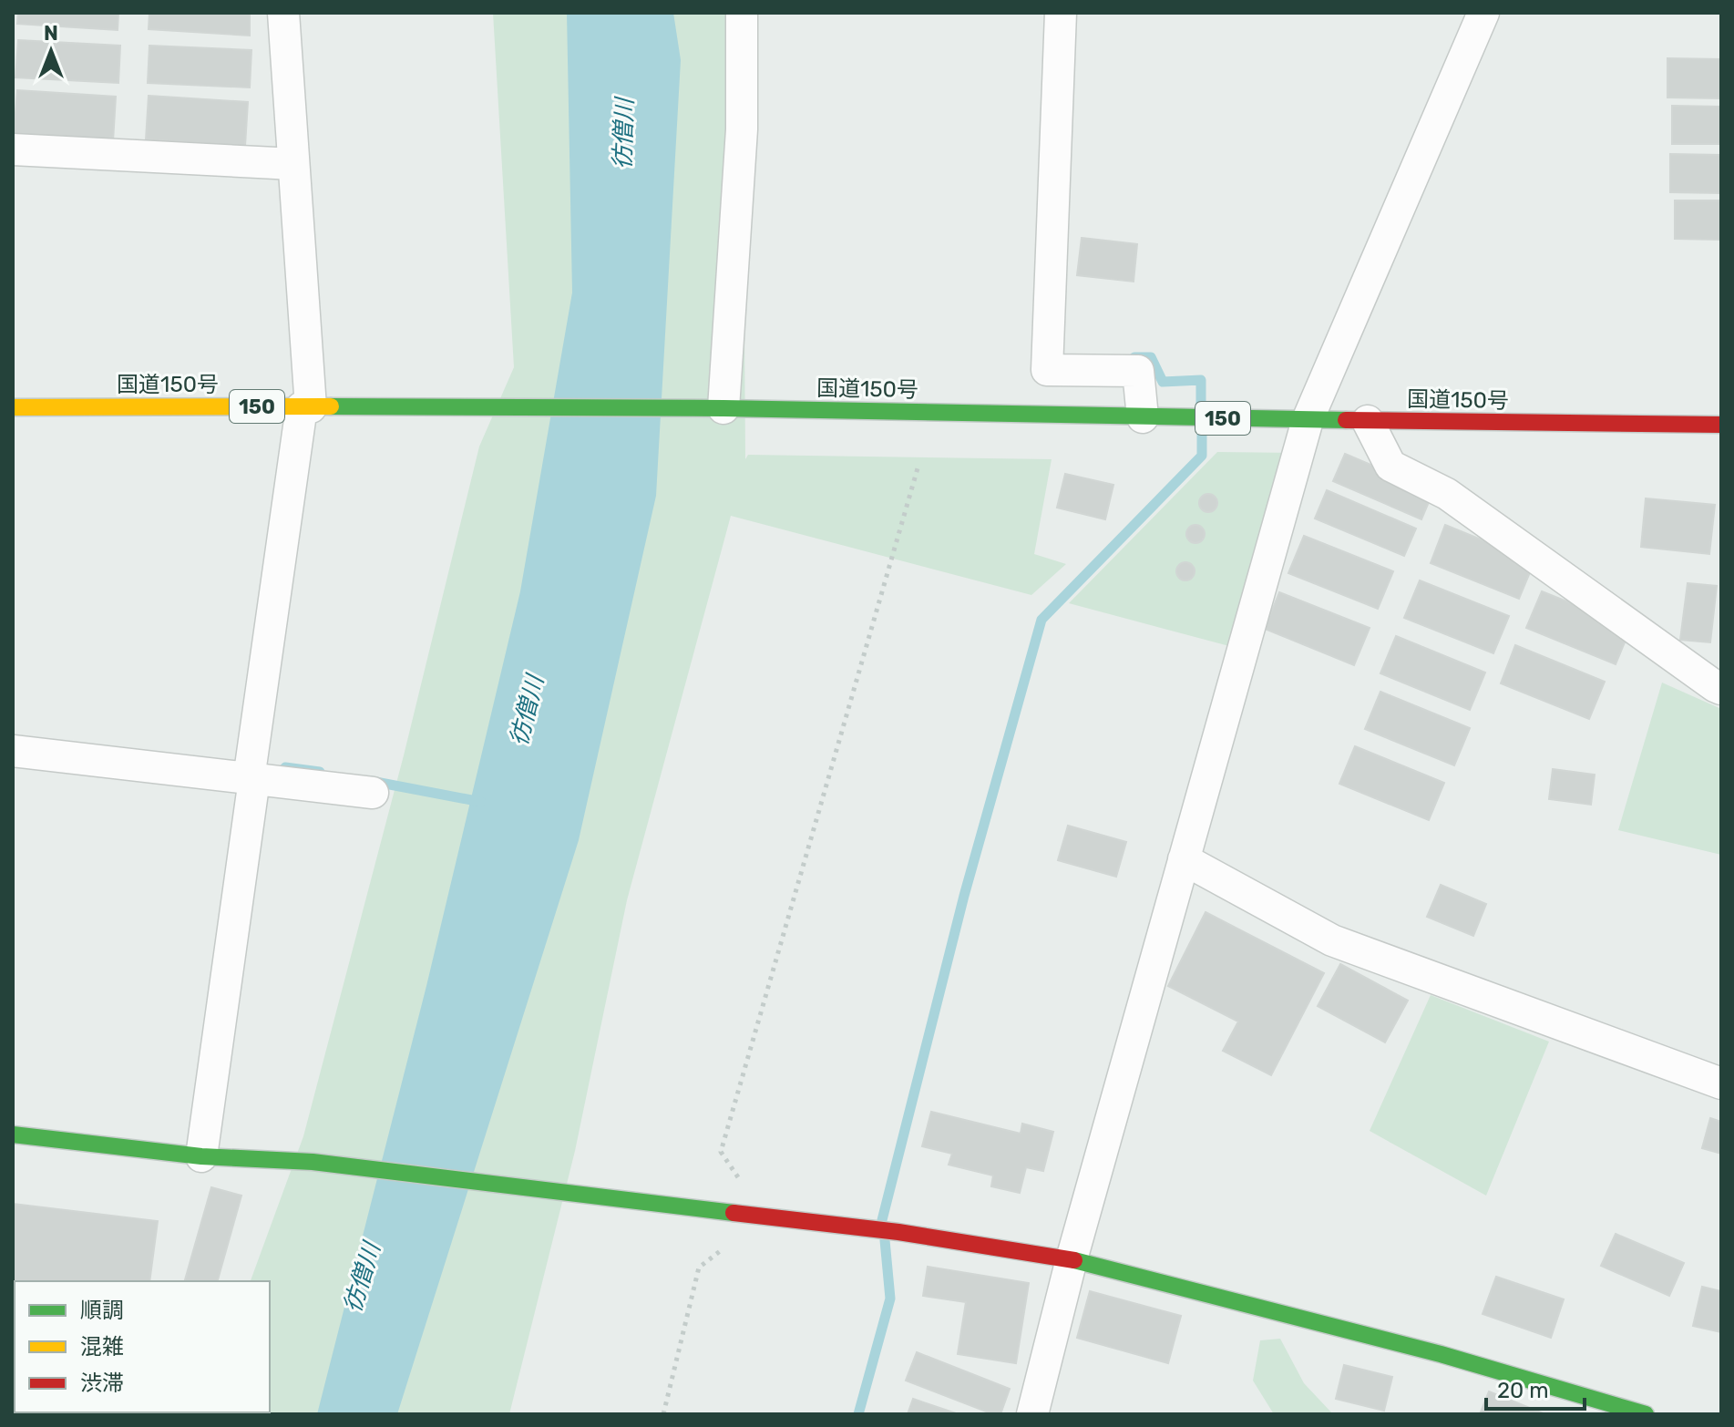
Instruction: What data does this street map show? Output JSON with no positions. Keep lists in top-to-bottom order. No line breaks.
{"streets":{"main road":["国道150号","150"]},"water":["彷僧川"],"legend":["順調","混雑","渋滞"],"scale_bar":"20 m","north":"top"}
